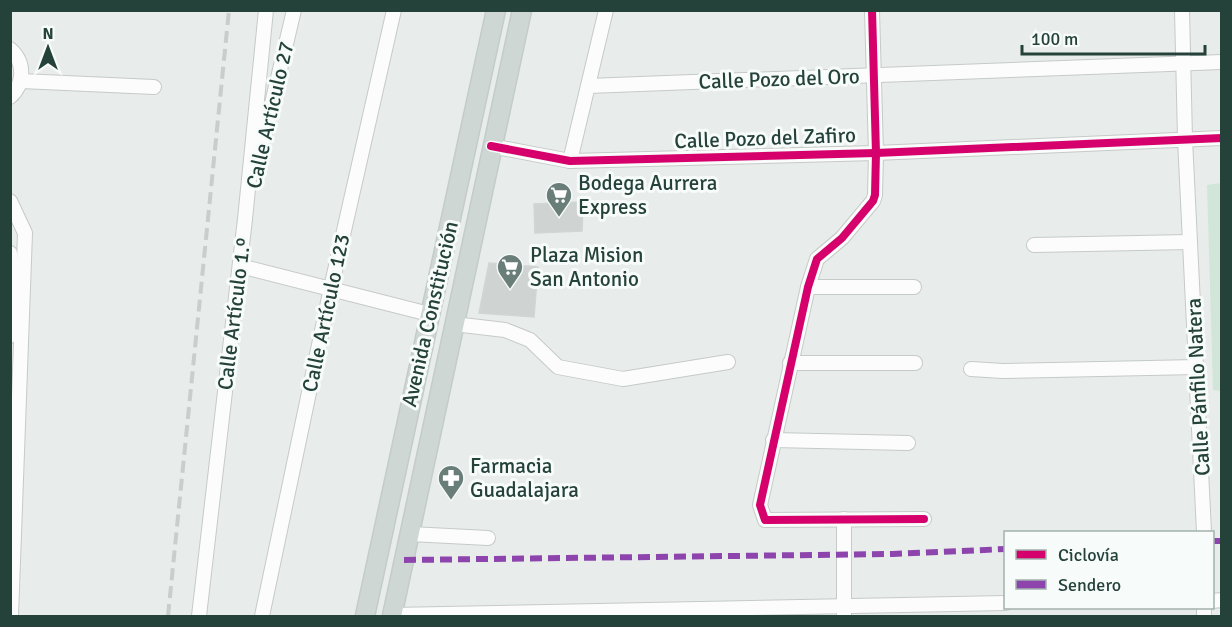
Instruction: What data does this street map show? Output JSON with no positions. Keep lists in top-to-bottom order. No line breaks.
{"streets":{"main road":["Avenida Constitución"],"street":["Calle Pozo del Oro","Calle Artículo 27","Calle Pozo del Zafiro","Calle Artículo 123","Calle Artículo 1.º","Calle Pánfilo Natera"]},"crossings":[["Calle Artículo 27","Calle Artículo 1.º"],["Calle Pozo del Zafiro","Avenida Constitución"],["Calle Pozo del Zafiro","Calle Pánfilo Natera"]],"places":{"supermarket":["Bodega Aurrera Express","Plaza Mision San Antonio"],"pharmacy":["Farmacia Guadalajara"]},"legend":["Ciclovía","Sendero"],"scale_bar":"100 m","north":"top"}
